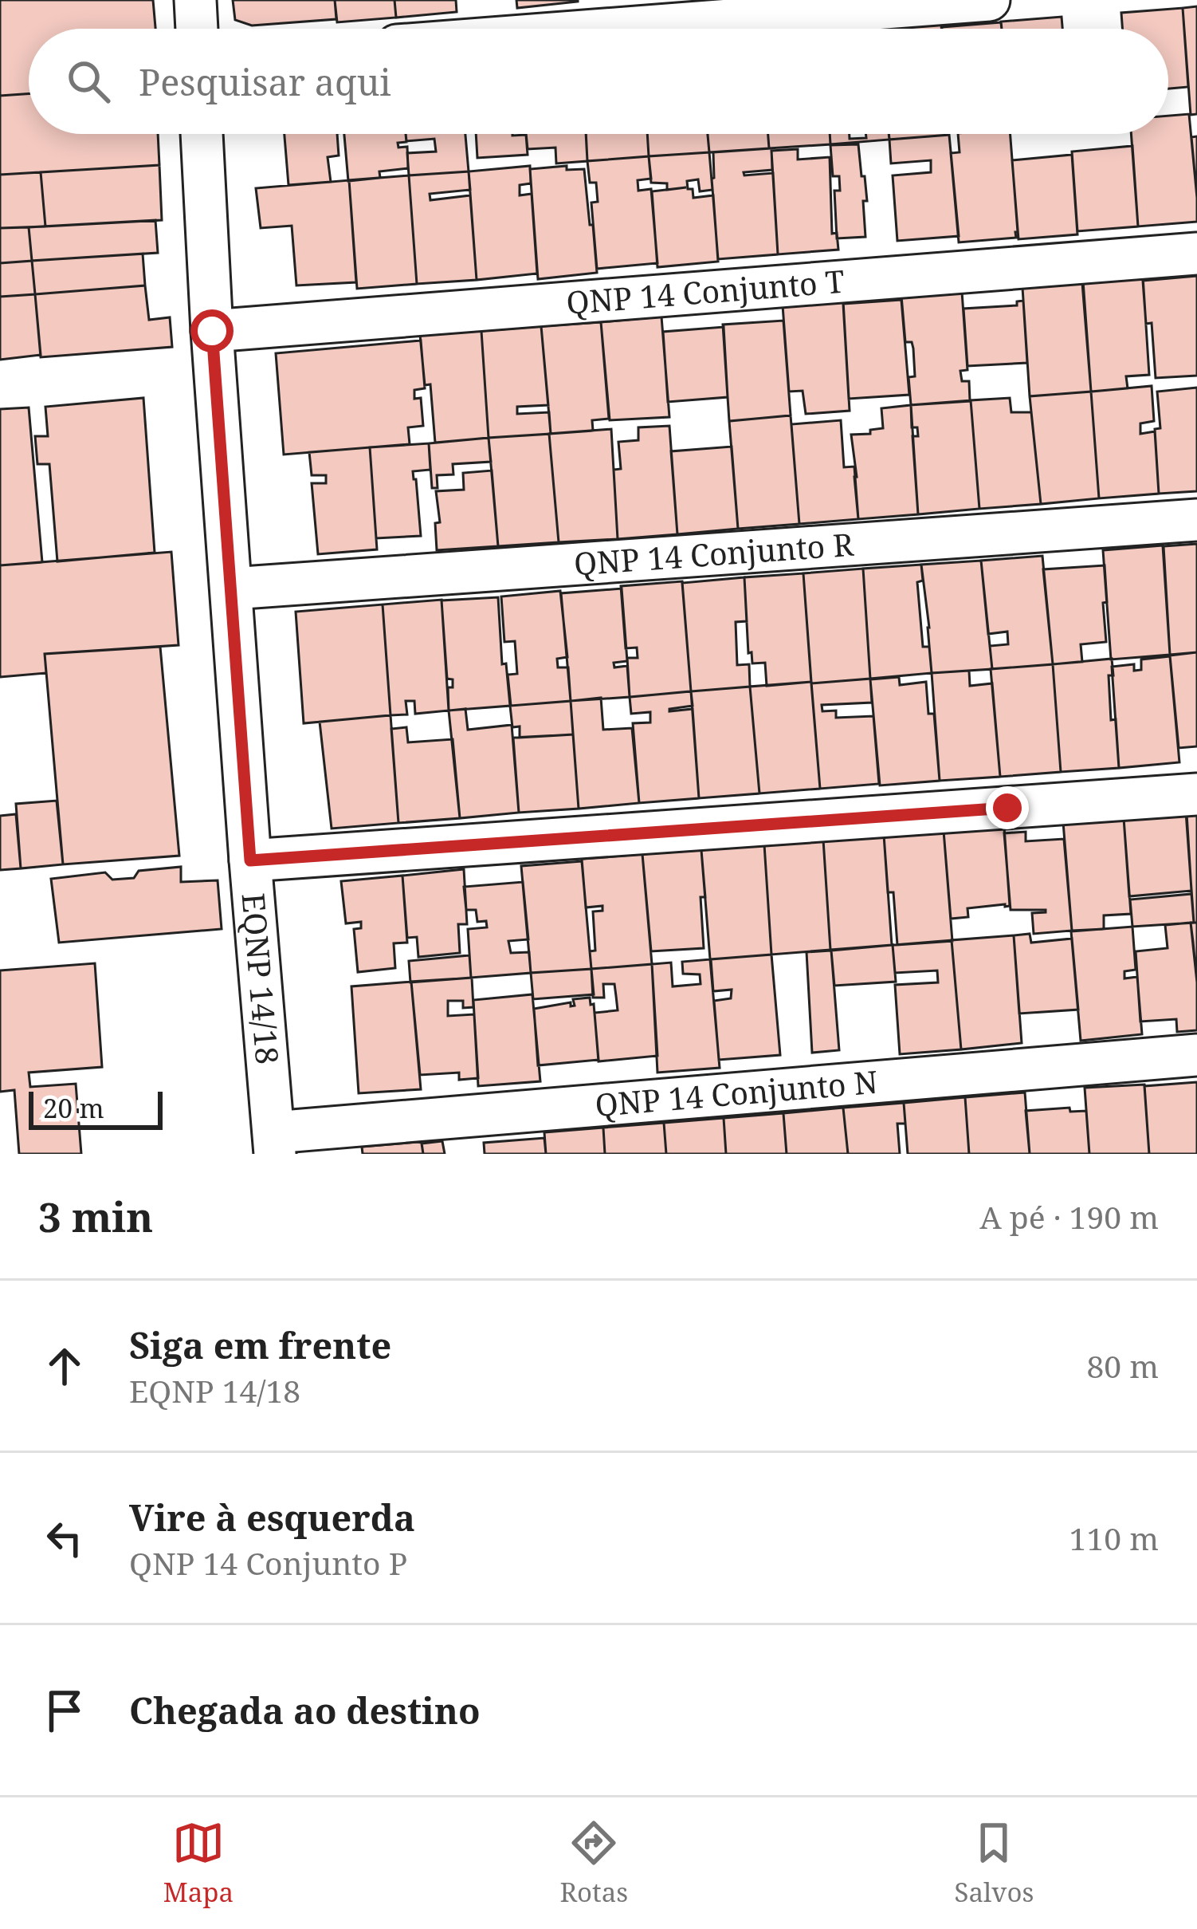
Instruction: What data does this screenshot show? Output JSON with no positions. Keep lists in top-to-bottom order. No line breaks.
{"streets":{"street":["QNP 14 Conjunto T","QNP 14 Conjunto R","EQNP 14/18","QNP 14 Conjunto N"]},"crossings":[["QNP 14 Conjunto T","EQNP 14/18"],["QNP 14 Conjunto R","EQNP 14/18"],["EQNP 14/18","QNP 14 Conjunto N"]],"scale_bar":"20 m","page":{"search":"Pesquisar aqui","scale":"20 m","heading":["3 min","A pé · 190 m"],"list":[["Siga em frente","EQNP 14/18","80 m"],["Vire à esquerda","QNP 14 Conjunto P","110 m"],"Chegada ao destino"],"nav":["Mapa","Rotas","Salvos"]}}
